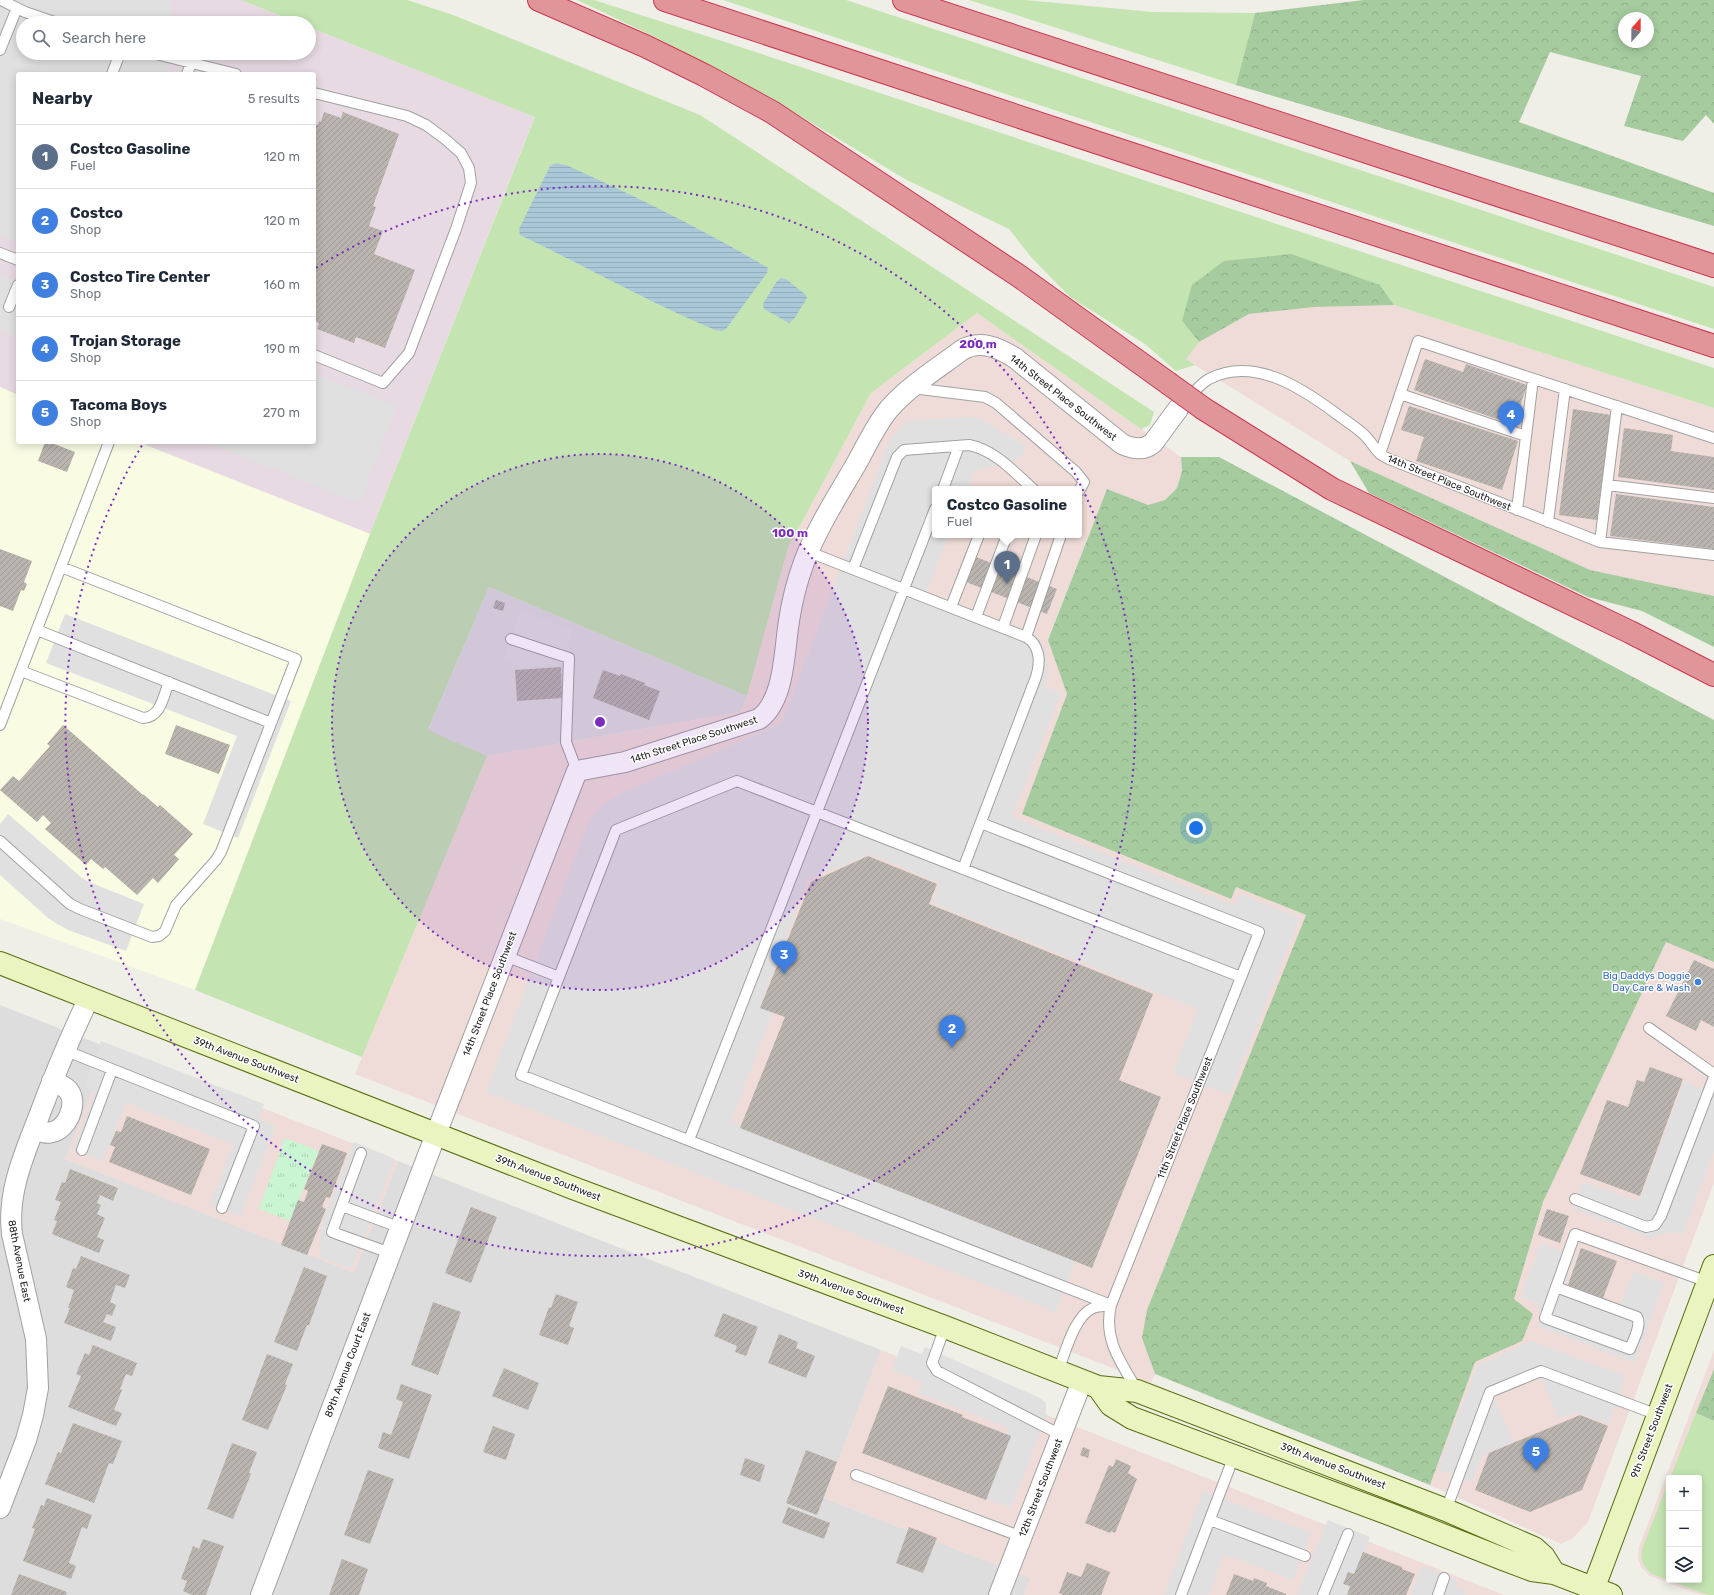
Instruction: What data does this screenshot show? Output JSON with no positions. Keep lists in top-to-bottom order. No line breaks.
{"streets":{"main road":["39th Avenue Southwest","9th Street Southwest"],"street":["14th Street Place Southwest","88th Avenue East","89th Avenue Court East","12th Street Southwest"],"lane":["11th Street Place Southwest"]},"crossings":[["14th Street Place Southwest","39th Avenue Southwest"],["14th Street Place Southwest","89th Avenue Court East"],["39th Avenue Southwest","11th Street Place Southwest"],["39th Avenue Southwest","88th Avenue East"],["39th Avenue Southwest","89th Avenue Court East"],["39th Avenue Southwest","9th Street Southwest"],["39th Avenue Southwest","12th Street Southwest"]],"places":["Big Daddys Doggie Day Care & Wash"],"north":"top","page":{"search":"Search here","heading":["Nearby","5 results"],"list":[{"mark":"1","name":"Costco Gasoline","note":"Fuel","value":"120 m"},{"mark":"2","name":"Costco","note":"Shop","value":"120 m"},{"mark":"3","name":"Costco Tire Center","note":"Shop","value":"160 m"},{"mark":"4","name":"Trojan Storage","note":"Shop","value":"190 m"},{"mark":"5","name":"Tacoma Boys","note":"Shop","value":"270 m"}],"pins":["4","1","3","2","5"],"popup":["Costco Gasoline","Fuel"],"map_buttons":["+","−"]},"rings":["200 m","100 m"]}
